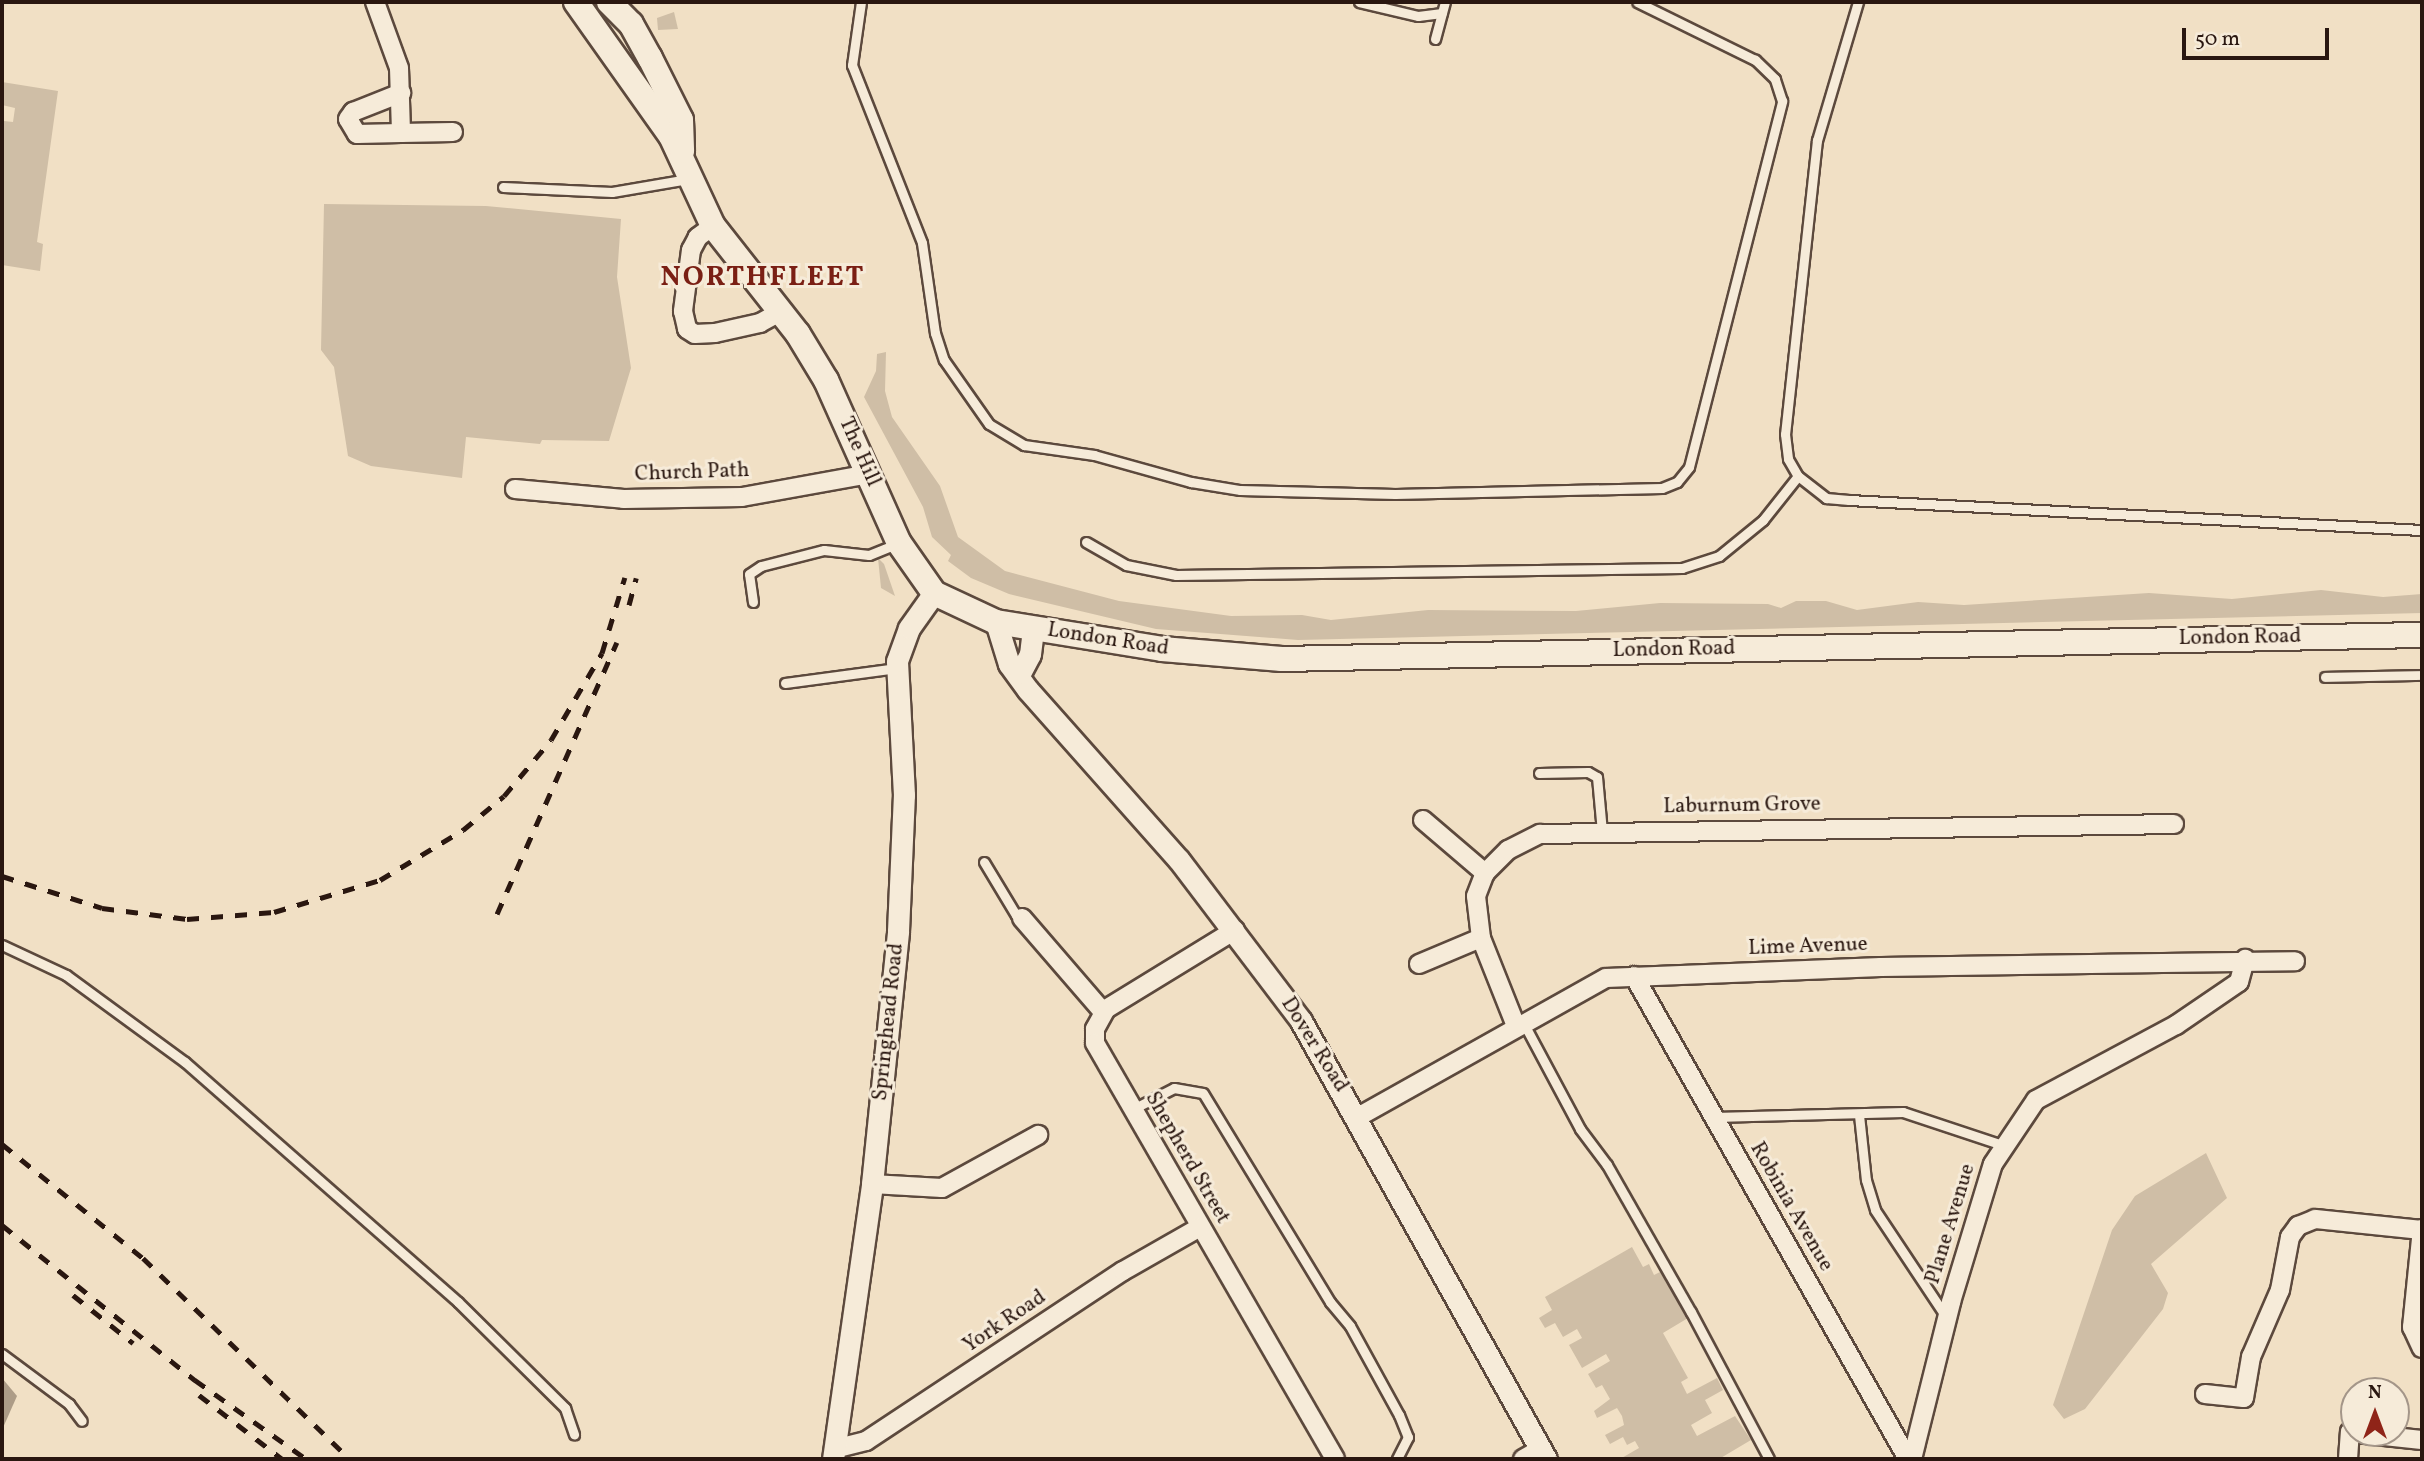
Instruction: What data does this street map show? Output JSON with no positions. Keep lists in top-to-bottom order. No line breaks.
{"streets":{"main road":["The Hill","London Road"],"street":["Church Path","Laburnum Grove","Lime Avenue","Springhead Road","Dover Road","Shepherd Street","Robinia Avenue","Plane Avenue","York Road"]},"crossings":[["The Hill","Church Path"],["The Hill","London Road"],["The Hill","Springhead Road"],["London Road","Springhead Road"],["London Road","Dover Road"],["Lime Avenue","Dover Road"],["Lime Avenue","Robinia Avenue"],["Lime Avenue","Plane Avenue"],["Springhead Road","York Road"],["Shepherd Street","York Road"],["Robinia Avenue","Plane Avenue"]],"districts":["NORTHFLEET"],"scale_bar":"50 m","north":"top"}
